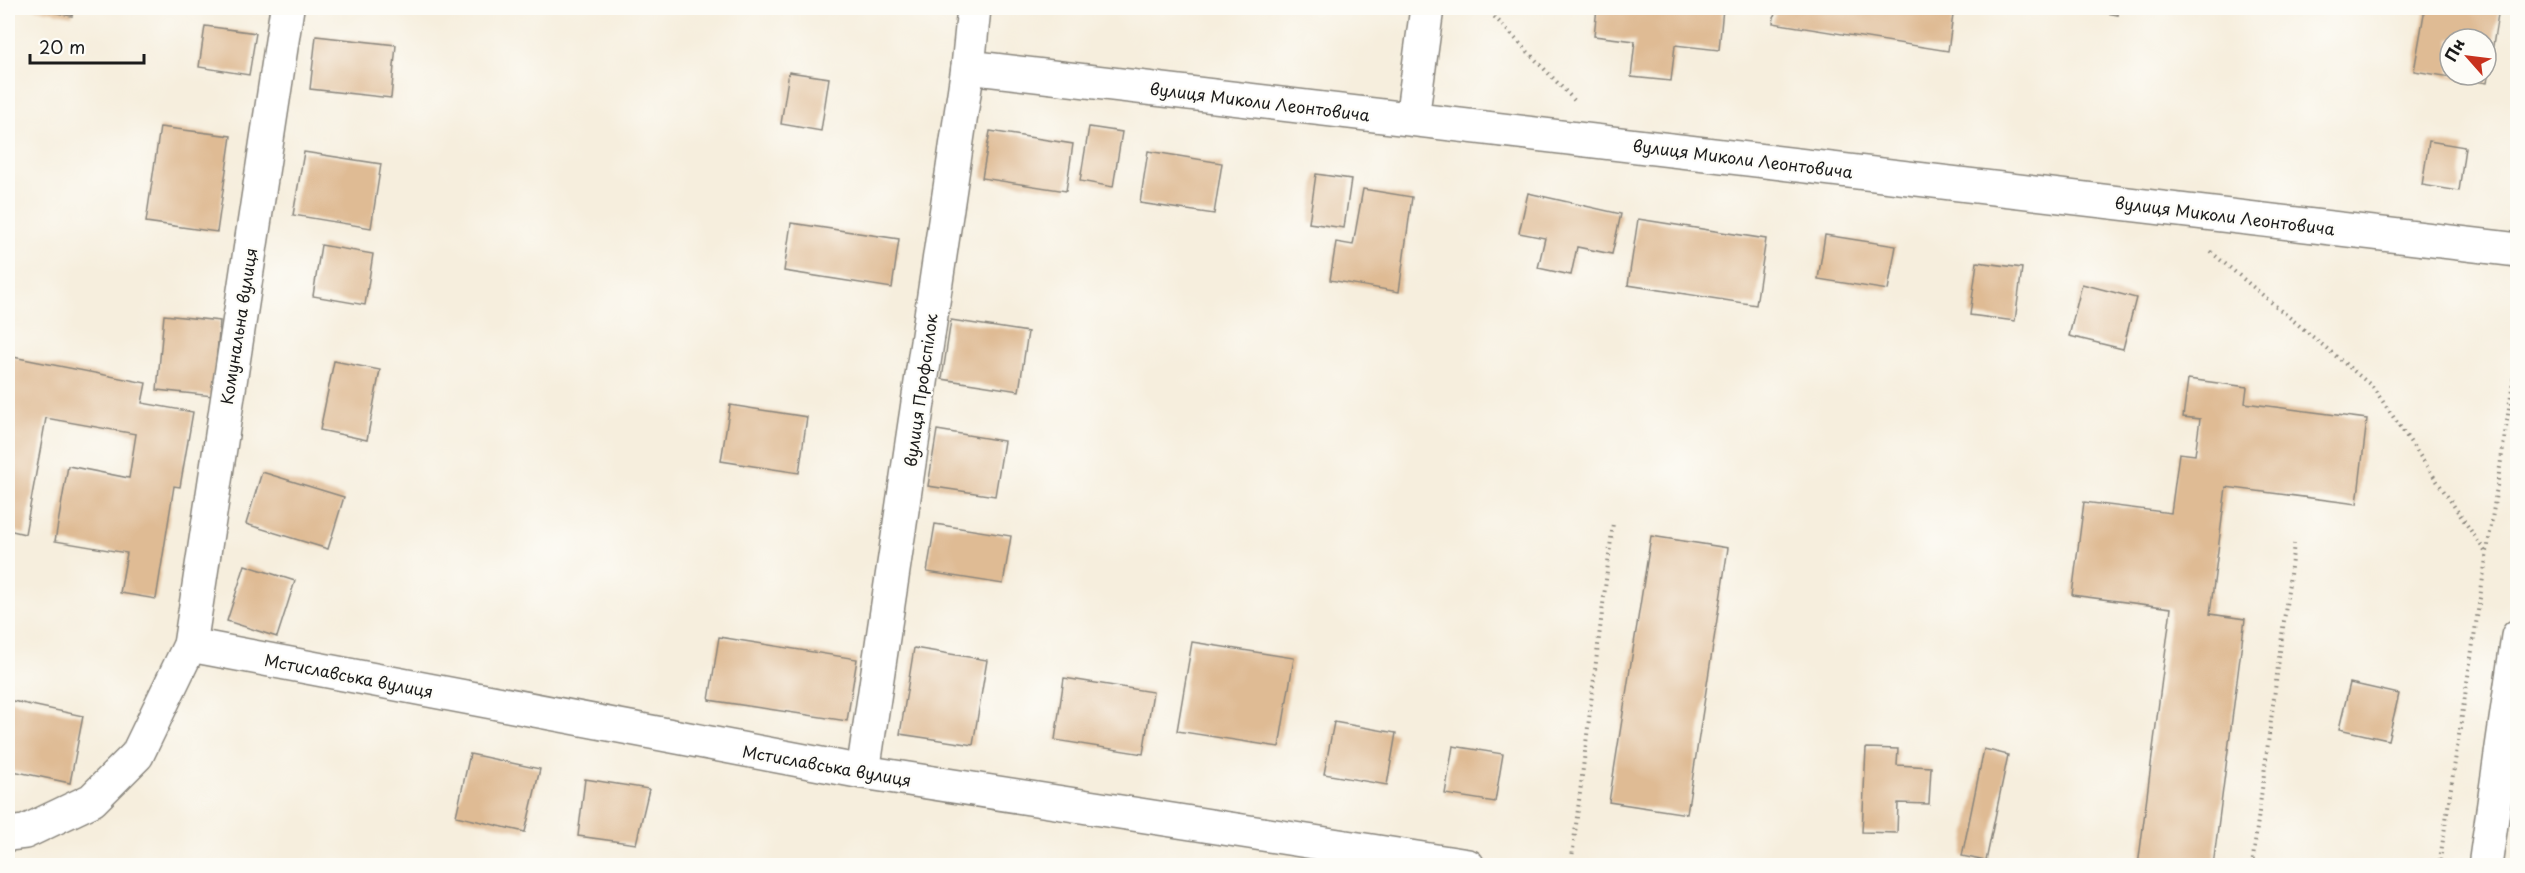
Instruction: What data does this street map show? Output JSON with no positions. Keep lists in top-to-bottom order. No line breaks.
{"streets":{"street":["вулиця Миколи Леонтовича","Комунальна вулиця","вулиця Профспілок","Мстиславська вулиця"]},"crossings":[["вулиця Миколи Леонтовича","вулиця Профспілок"],["Комунальна вулиця","Мстиславська вулиця"],["вулиця Профспілок","Мстиславська вулиця"]],"scale_bar":"20 m","north":"top left"}
